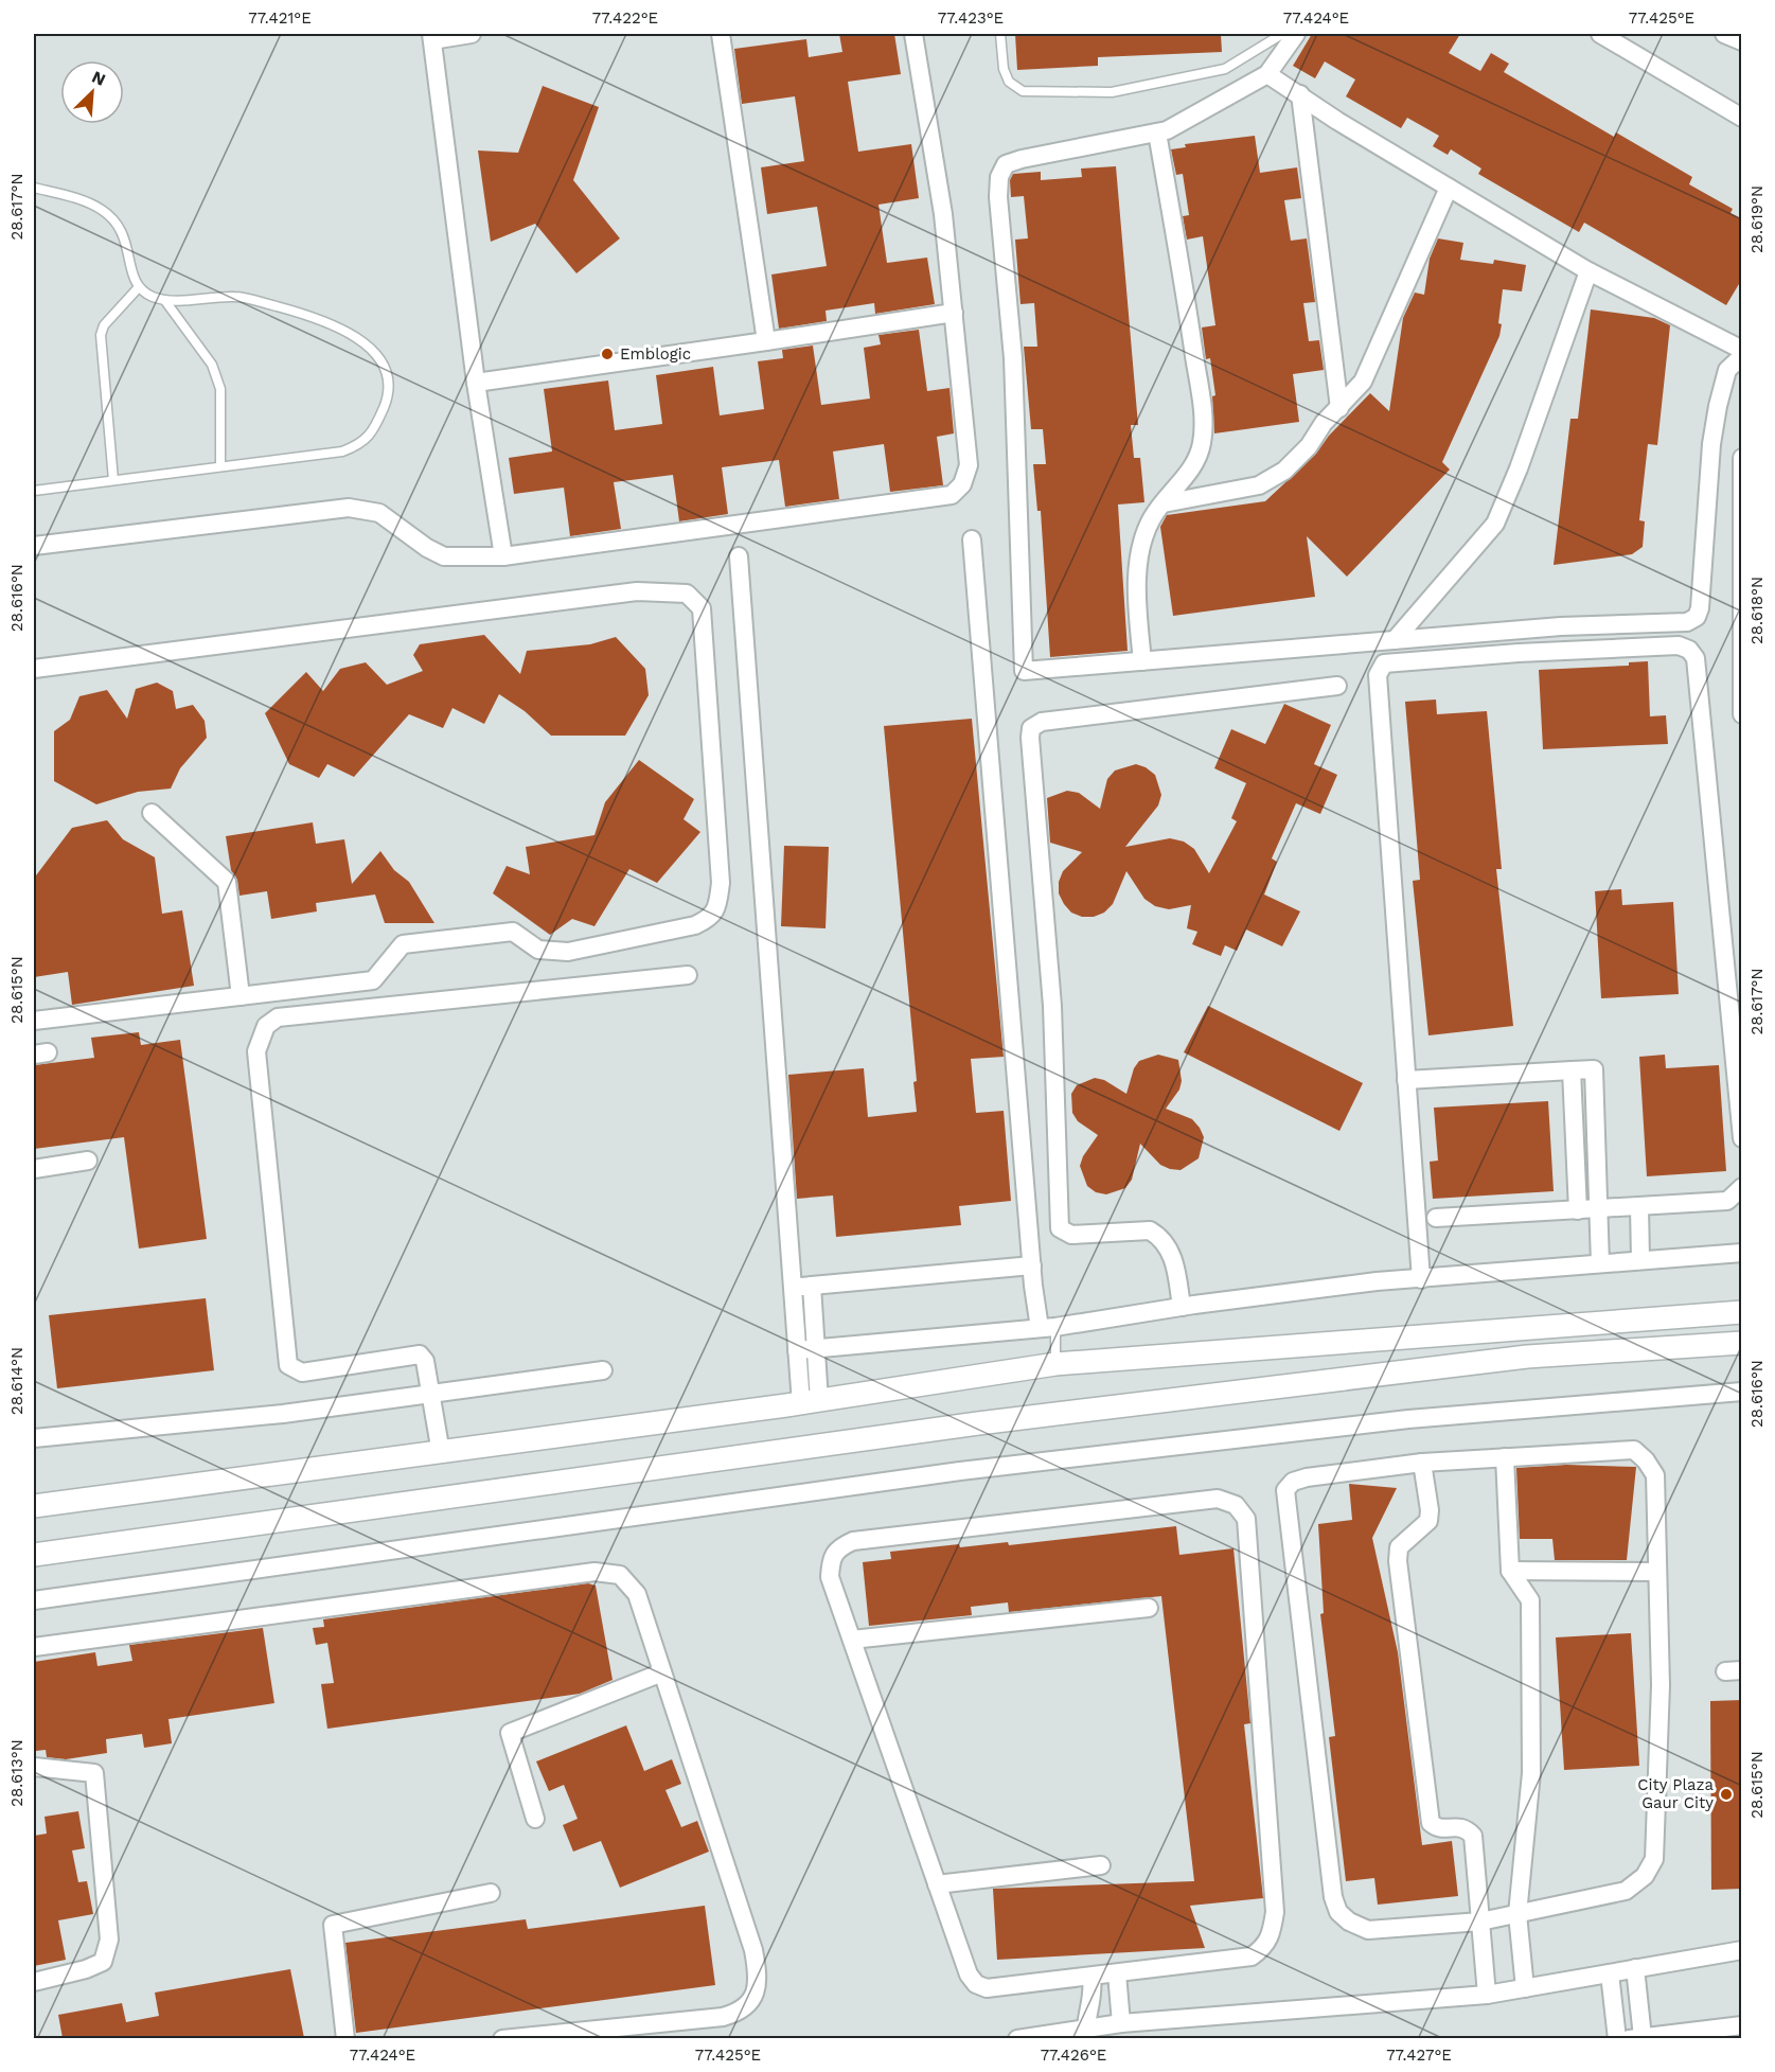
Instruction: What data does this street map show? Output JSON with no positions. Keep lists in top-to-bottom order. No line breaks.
{"places":["Emblogic","City Plaza Gaur City"],"north":"top right","coordinates":["77.421°E","77.422°E","77.423°E","77.424°E","77.425°E","28.617°N","28.619°N","28.616°N","28.618°N","28.615°N","28.614°N","28.613°N","77.426°E","77.427°E"]}
